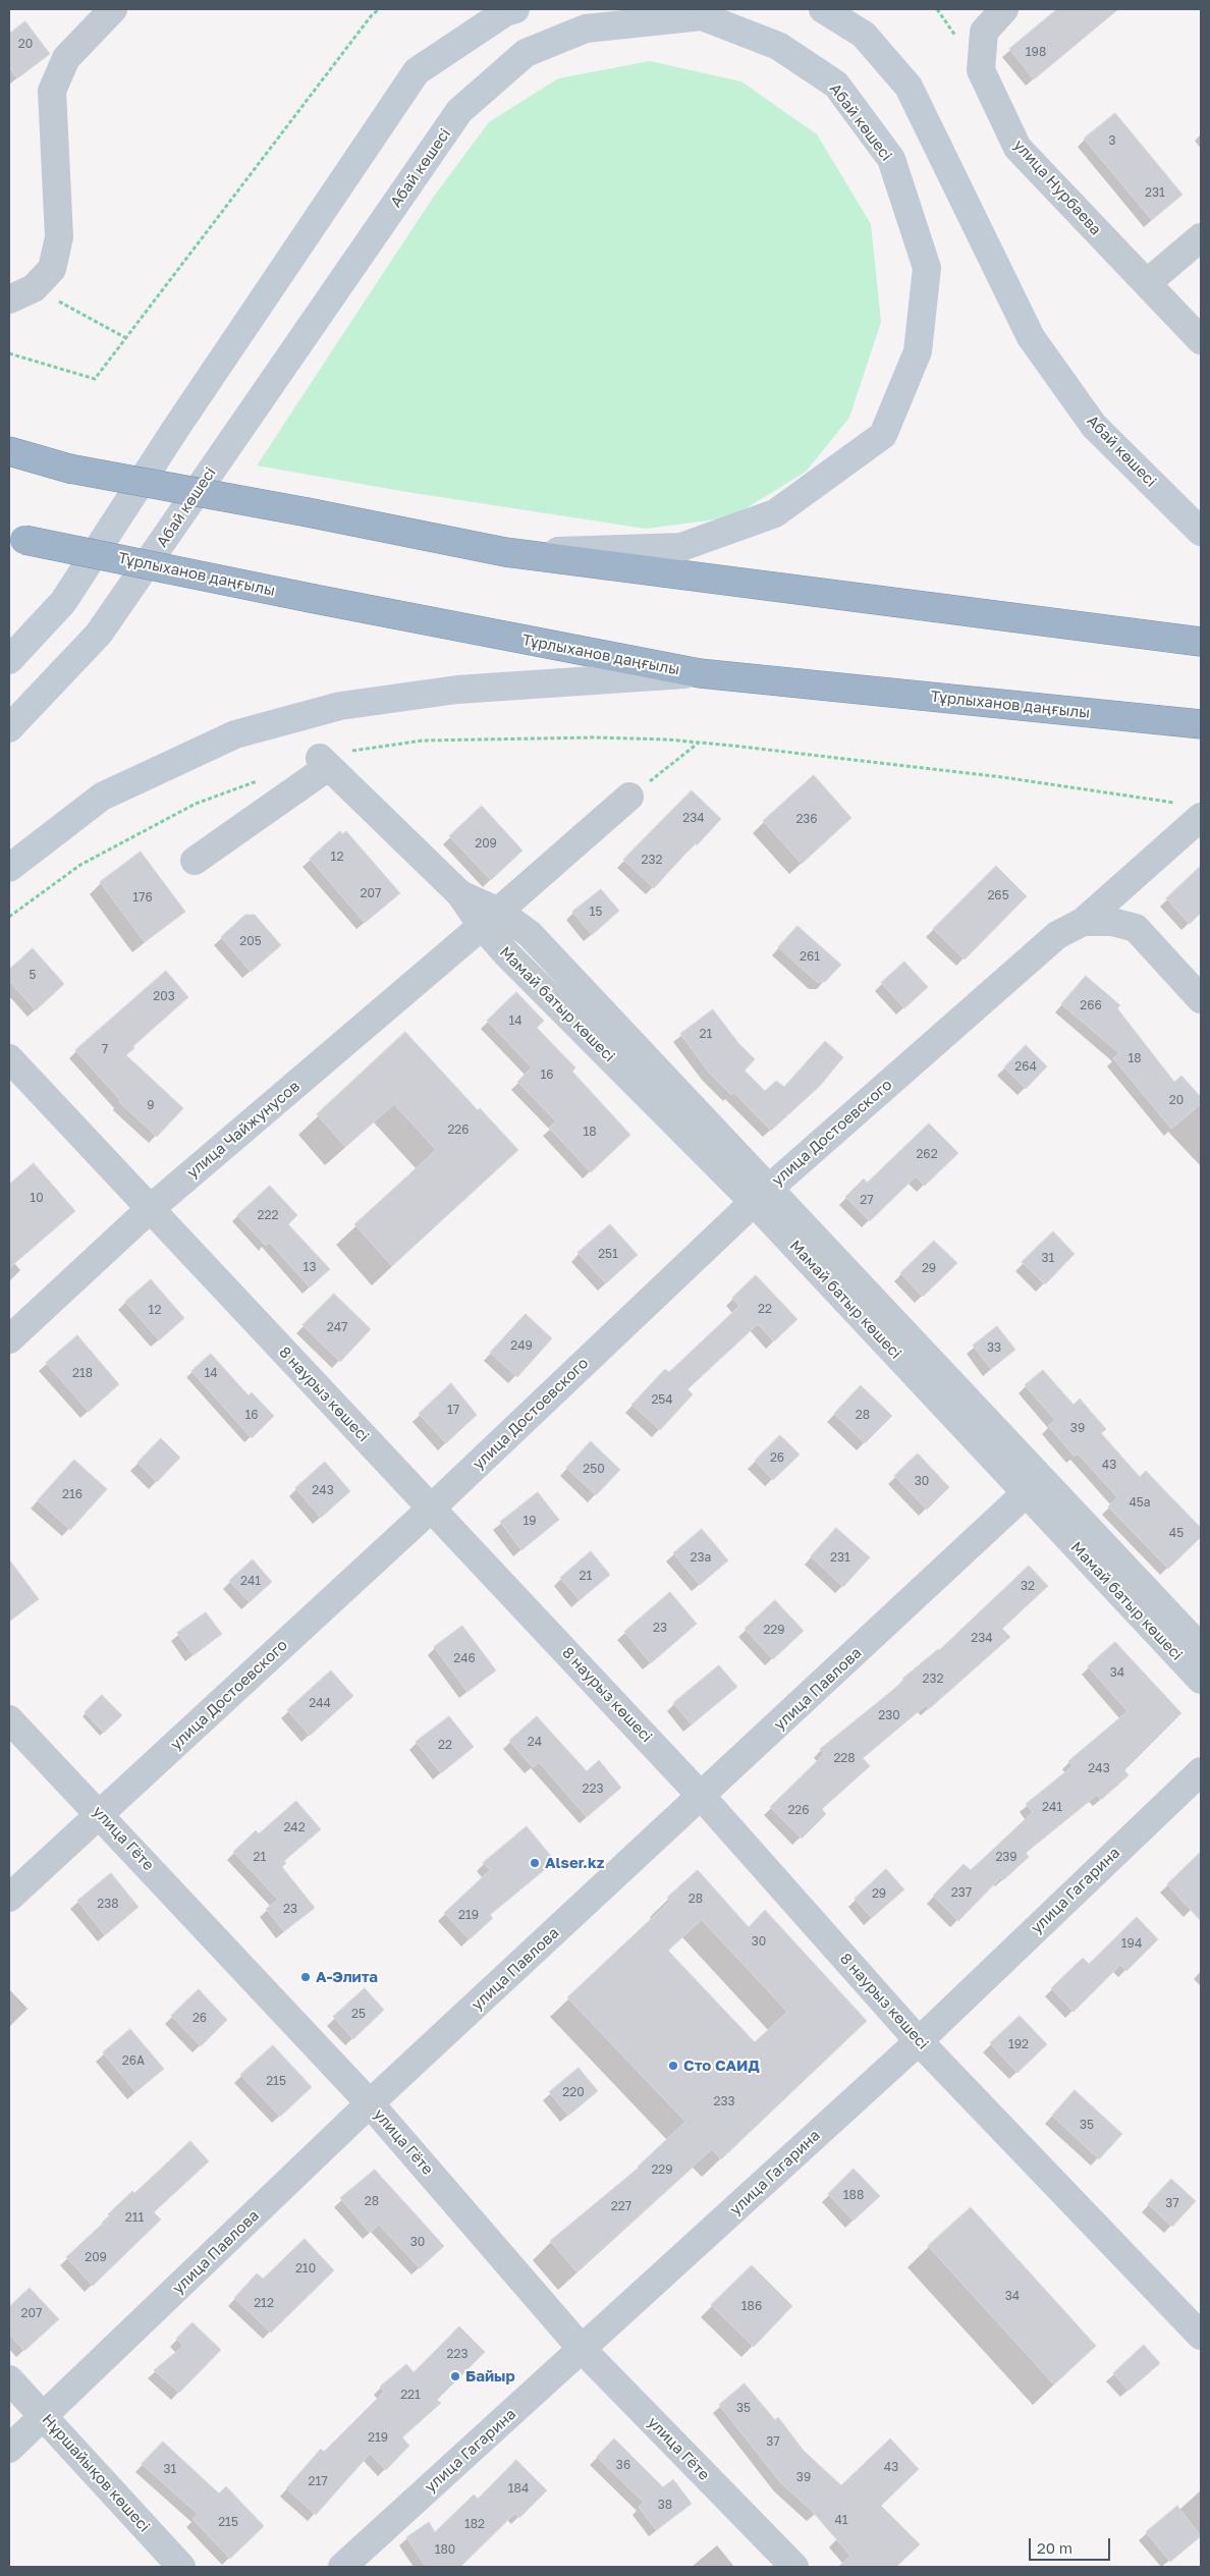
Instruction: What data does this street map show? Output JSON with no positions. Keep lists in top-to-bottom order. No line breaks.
{"streets":{"highway":["Тұрлыханов даңғылы"],"main road":["Абай көшесі"],"street":["улица Нурбаева","Мамай батыр көшесі","улица Чайжунусов","улица Достоевского","8 наурыз көшесі","улица Павлова","улица Гёте","улица Гагарина","Нұршайықов көшесі"]},"crossings":[["Мамай батыр көшесі","улица Чайжунусов"],["Мамай батыр көшесі","улица Достоевского"],["Мамай батыр көшесі","улица Павлова"],["улица Чайжунусов","8 наурыз көшесі"],["улица Достоевского","8 наурыз көшесі"],["улица Достоевского","улица Гёте"],["8 наурыз көшесі","улица Павлова"],["8 наурыз көшесі","улица Гагарина"],["улица Павлова","улица Гёте"],["улица Павлова","Нұршайықов көшесі"],["улица Гёте","улица Гагарина"]],"places":["Alser.kz","А-Элита","Сто САИД","Байыр"],"house_numbers":["20","198","3","231","234","236","209","12","232","207","265","176","15","205","261","5","203","266","14","21","7","18","264","16","20","9","226","18","262","10","27","222","251","31","13","29","22","12","247","249","33","218","14","254","17","16","28","39","26","43","250","30","243","216","45а","19","45","23а","231","21","241","32","23","229","234","246","34","232","244","230","24","22","228","243","223","241","226","242","21","239","237","29","28","238","23","219","30","194","25","26","192","26А","215","220","233","35","229","188","28","37","227","211","30","209","210","34","212","186","207","223","221","35","219","37","36","43","31","39","217","184","38","41","215","182","180"],"scale_bar":"20 m"}
